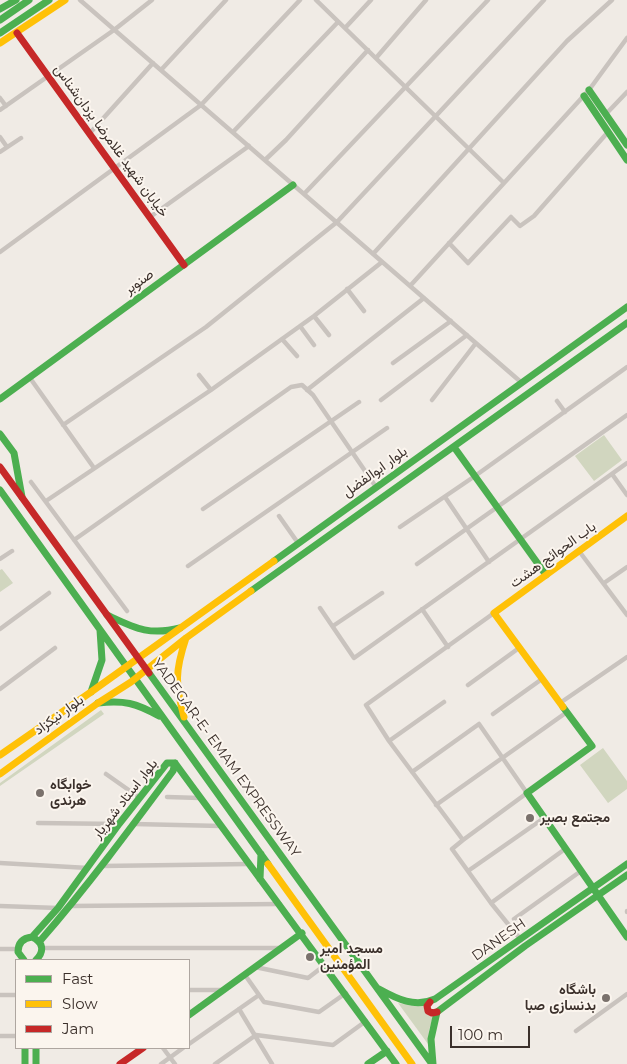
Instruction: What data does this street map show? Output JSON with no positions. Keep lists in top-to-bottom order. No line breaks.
{"streets":{"main road":["خیابان شهید غلامرضا یزدان‌شناس","صنوبر","بلوار ابوالفضل","باب الحوائج هشت","بلوار نیکزاد","YADEGAR-E- EMAM EXPRESSWAY","بلوار استاد شهریار","DANESH"]},"crossings":[["خیابان شهید غلامرضا یزدان‌شناس","صنوبر"],["بلوار ابوالفضل","بلوار نیکزاد"],["بلوار ابوالفضل","YADEGAR-E- EMAM EXPRESSWAY"],["بلوار نیکزاد","YADEGAR-E- EMAM EXPRESSWAY"]],"places":["خوابگاه هرندی","مجتمع بصیر","مسجد امیر المؤمنین","باشگاه بدنسازی صبا"],"legend":["Fast","Slow","Jam"],"scale_bar":"100 m"}
